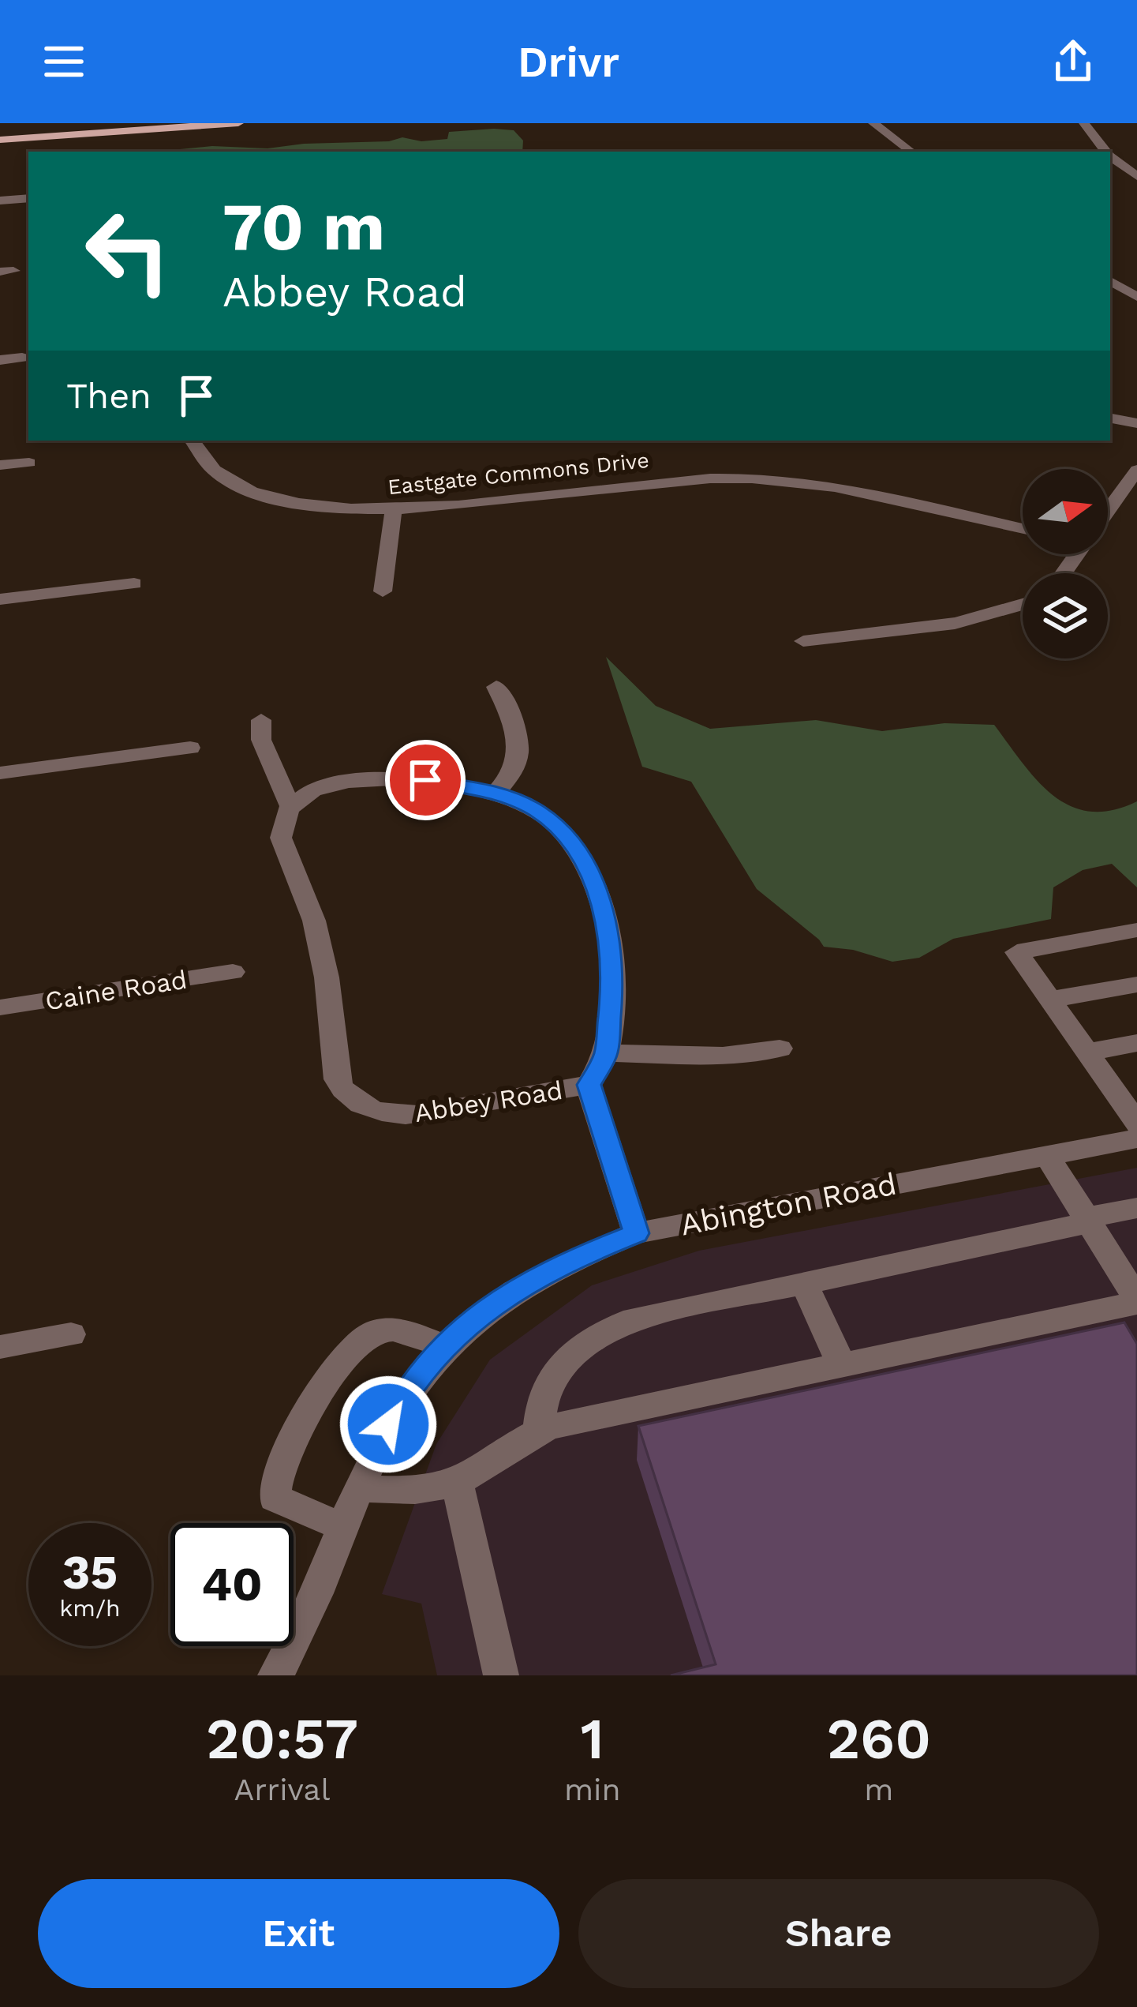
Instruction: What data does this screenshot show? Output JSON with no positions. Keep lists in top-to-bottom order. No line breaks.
{"streets":{"street":["Eastgate Commons Drive","Caine Road","Abbey Road","Abington Road"]},"crossings":[["Abbey Road","Abington Road"]],"north":"right","page":{"header":"Drivr","turn":["70 m","Abbey Road"],"then":"Then","speed":"35 km/h","limit":"40","eta":["20:57","Arrival","1","min","260","m"],"buttons":["Exit","Share"]}}
